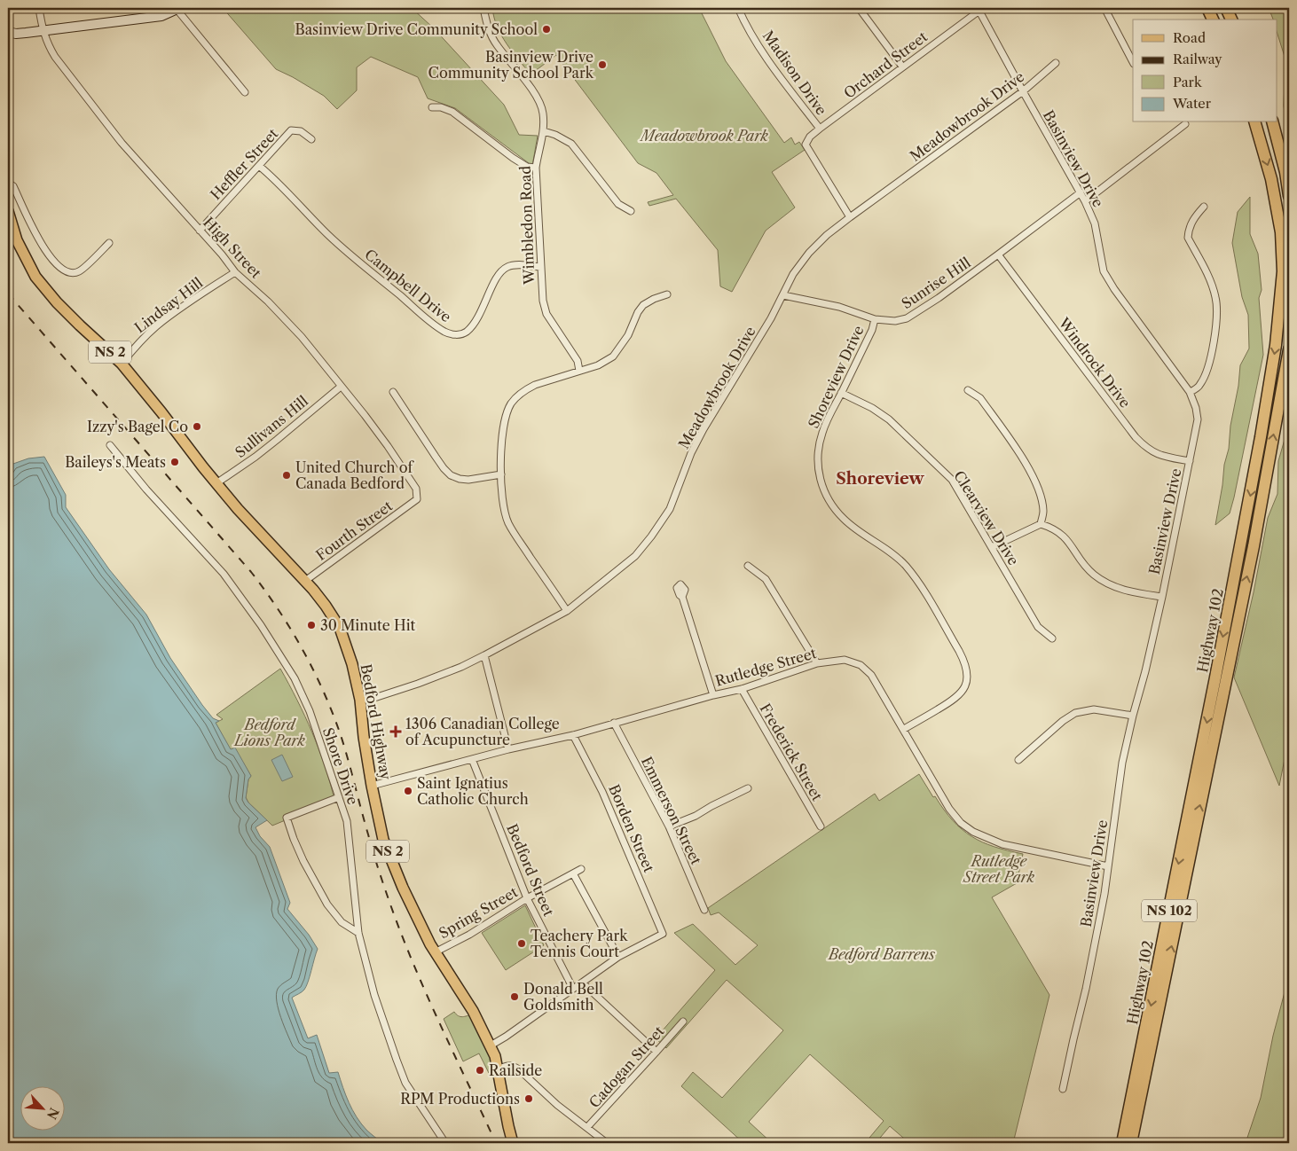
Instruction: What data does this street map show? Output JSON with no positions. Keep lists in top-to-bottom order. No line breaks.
{"streets":{"highway":["Highway 102","NS 102"],"main road":["NS 2","Bedford Highway"],"street":["Orchard Street","Madison Drive","Meadowbrook Drive","Basinview Drive","Heffler Street","Wimbledon Road","High Street","Sunrise Hill","Campbell Drive","Lindsay Hill","Windrock Drive","Shoreview Drive","Sullivans Hill","Clearview Drive","Fourth Street","Rutledge Street","Frederick Street","Shore Drive","Emmerson Street","Borden Street","Bedford Street","Spring Street","Cadogan Street"]},"crossings":[["Orchard Street","Madison Drive"],["Orchard Street","Meadowbrook Drive"],["Orchard Street","Basinview Drive"],["Meadowbrook Drive","Basinview Drive"],["Meadowbrook Drive","Sunrise Hill"],["Meadowbrook Drive","Bedford Highway"],["Basinview Drive","Sunrise Hill"],["Basinview Drive","Windrock Drive"],["Basinview Drive","Rutledge Street"],["Heffler Street","High Street"],["Heffler Street","Campbell Drive"],["Wimbledon Road","Campbell Drive"],["High Street","Lindsay Hill"],["High Street","Sullivans Hill"],["High Street","Fourth Street"],["Sunrise Hill","Windrock Drive"],["Sunrise Hill","Shoreview Drive"],["Lindsay Hill","Bedford Highway"],["Shoreview Drive","Clearview Drive"],["Shoreview Drive","Rutledge Street"],["Sullivans Hill","Bedford Highway"],["Fourth Street","Bedford Highway"],["Rutledge Street","Bedford Highway"],["Rutledge Street","Frederick Street"],["Rutledge Street","Emmerson Street"],["Rutledge Street","Borden Street"],["Rutledge Street","Bedford Street"],["Bedford Highway","Spring Street"],["Bedford Street","Spring Street"]],"districts":["Shoreview"],"parks":["Meadowbrook Park","Bedford Lions Park","Rutledge Street Park","Bedford Barrens"],"places":{"other":["Basinview Drive Community School","Basinview Drive Community School Park","Izzy's Bagel Co","Baileys's Meats","United Church of Canada Bedford","30 Minute Hit","Saint Ignatius Catholic Church","Teachery Park Tennis Court","Donald Bell Goldsmith","Railside","RPM Productions"],"health":["1306 Canadian College of Acupuncture"]},"legend":["Road","Railway","Park","Water"],"north":"bottom right"}
